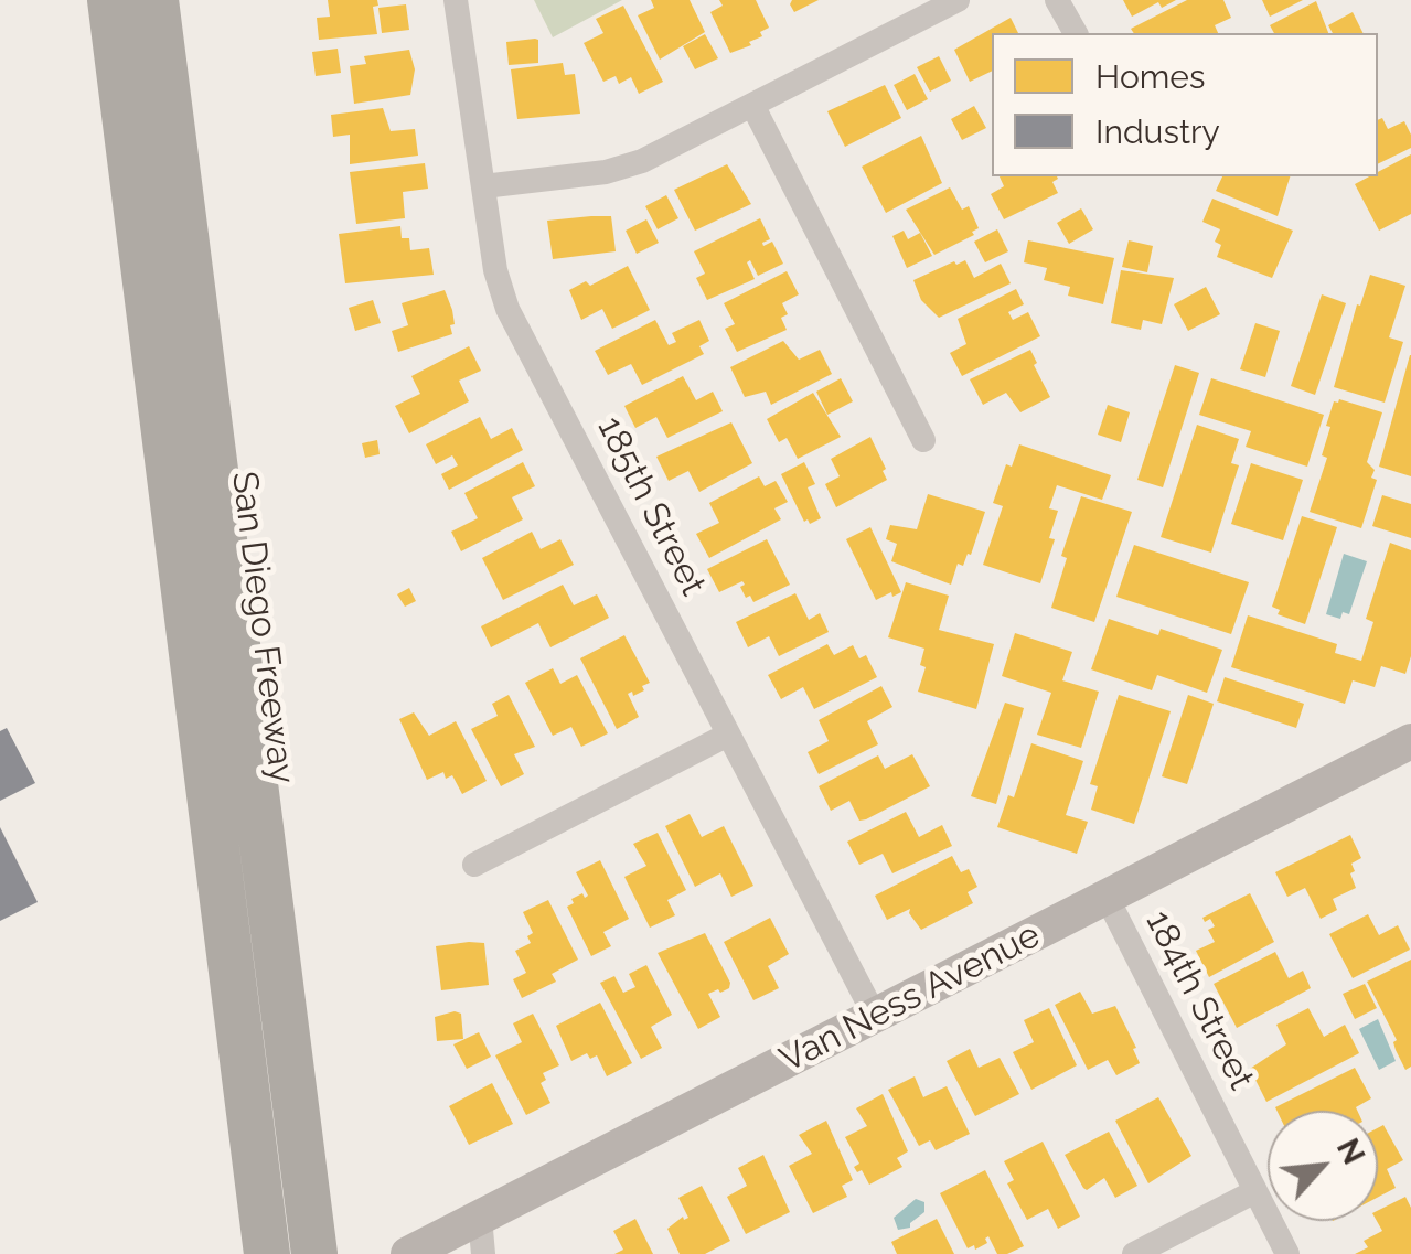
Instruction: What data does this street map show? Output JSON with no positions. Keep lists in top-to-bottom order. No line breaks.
{"streets":{"highway":["San Diego Freeway"],"main road":["Van Ness Avenue"],"street":["185th Street","184th Street"]},"crossings":[["185th Street","Van Ness Avenue"],["Van Ness Avenue","184th Street"]],"legend":["Homes","Industry"],"north":"top right"}
